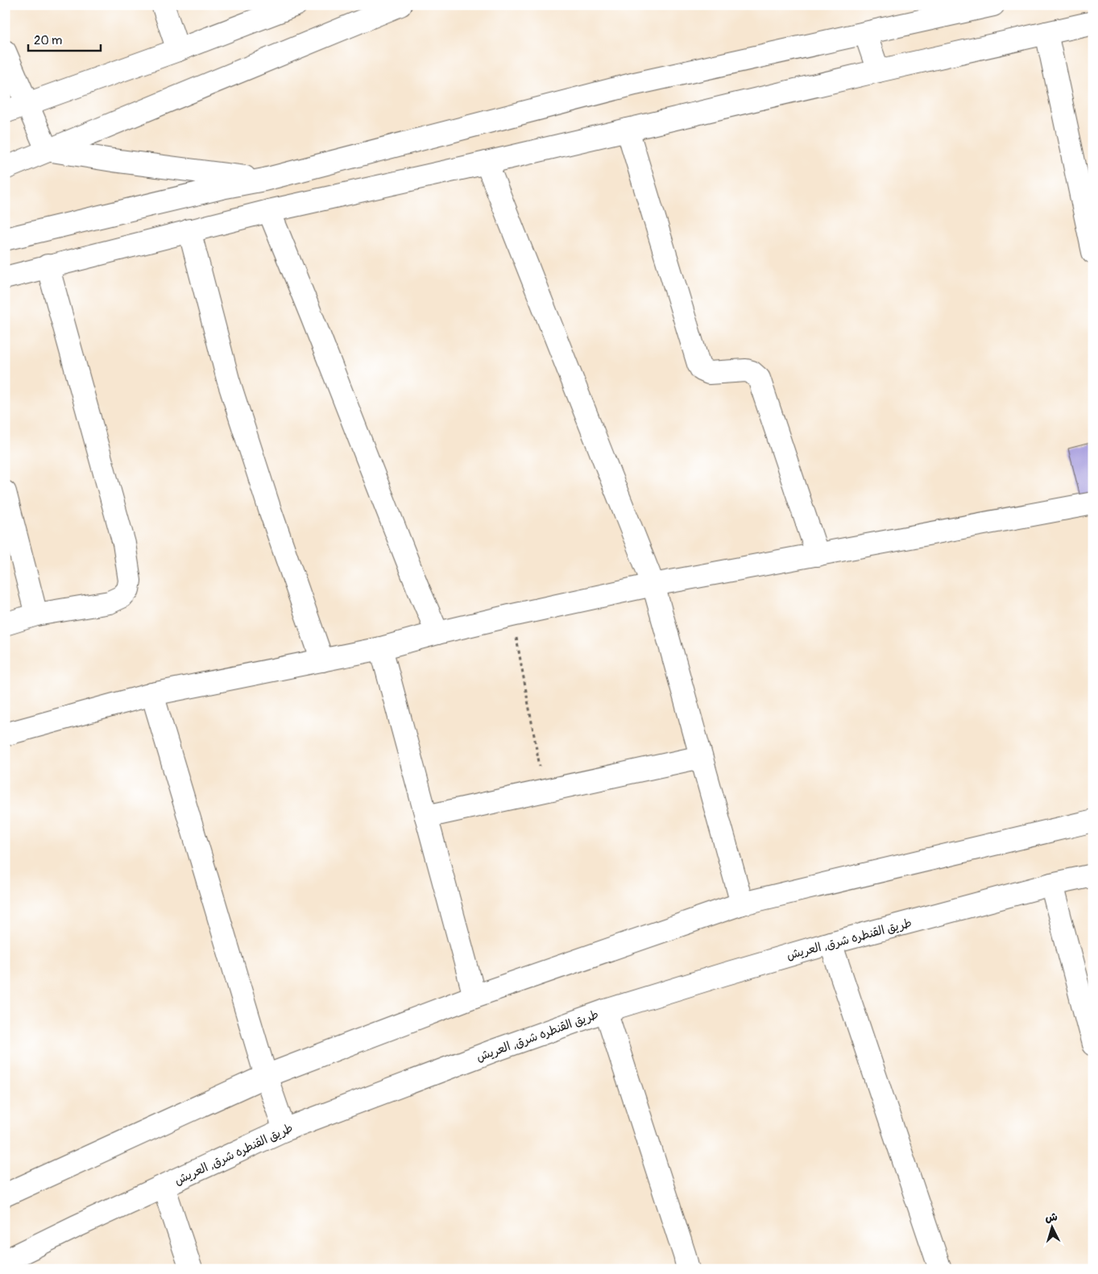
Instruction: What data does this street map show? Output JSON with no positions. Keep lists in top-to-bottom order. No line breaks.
{"streets":{"main road":["طريق القنطره شرق, العريش"]},"scale_bar":"20 m","north":"top"}
